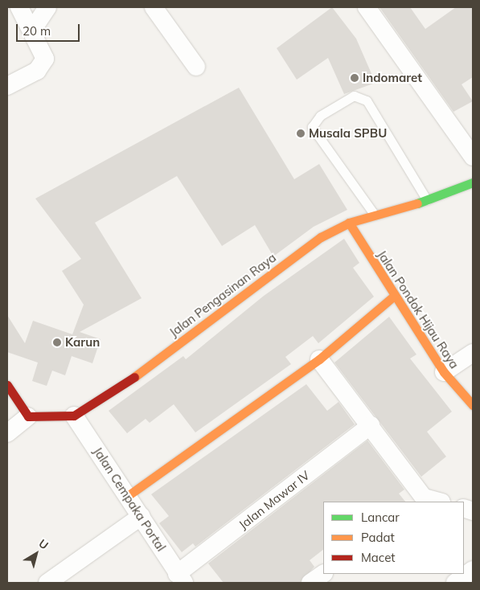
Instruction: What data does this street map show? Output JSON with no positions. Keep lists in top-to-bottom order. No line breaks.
{"streets":{"street":["Jalan Pengasinan Raya","Jalan Pondok Hijau Raya","Jalan Cempaka Portal","Jalan Mawar IV"]},"crossings":[["Jalan Pengasinan Raya","Jalan Pondok Hijau Raya"],["Jalan Pengasinan Raya","Jalan Cempaka Portal"],["Jalan Cempaka Portal","Jalan Mawar IV"]],"places":["Indomaret","Musala SPBU","Karun"],"legend":["Lancar","Padat","Macet"],"scale_bar":"20 m","north":"top right"}
